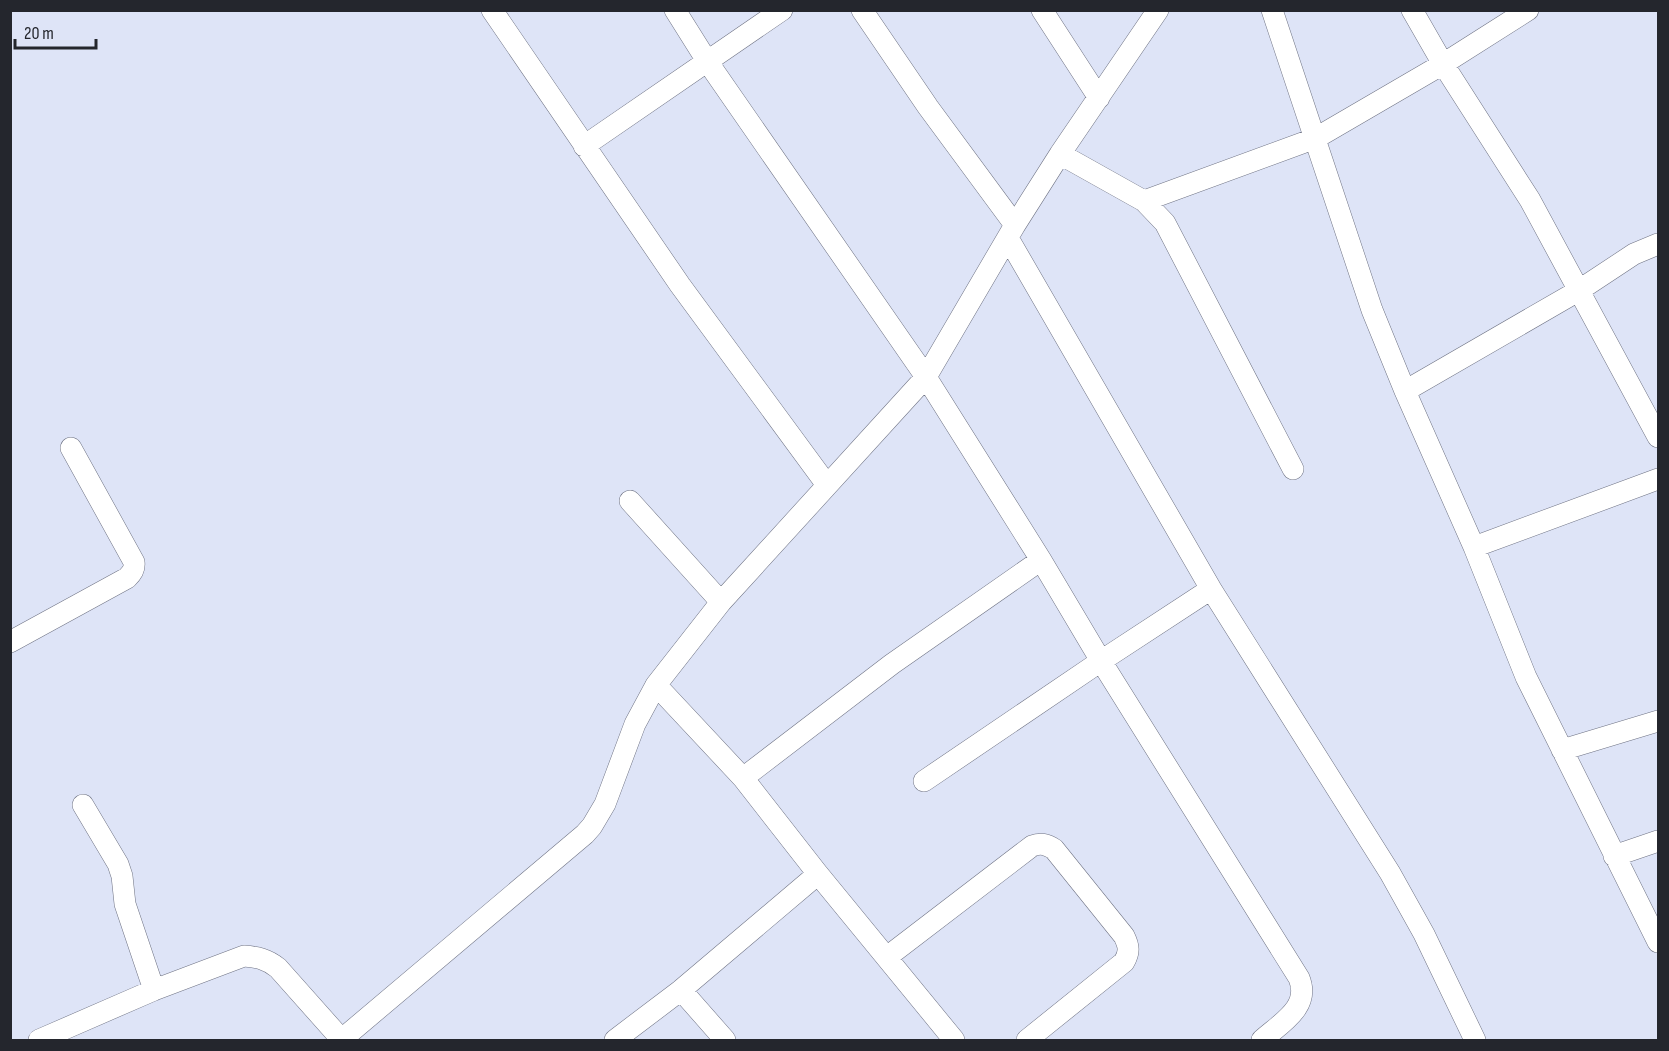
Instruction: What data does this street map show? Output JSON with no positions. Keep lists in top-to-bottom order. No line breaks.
{"scale_bar":"20 m"}
